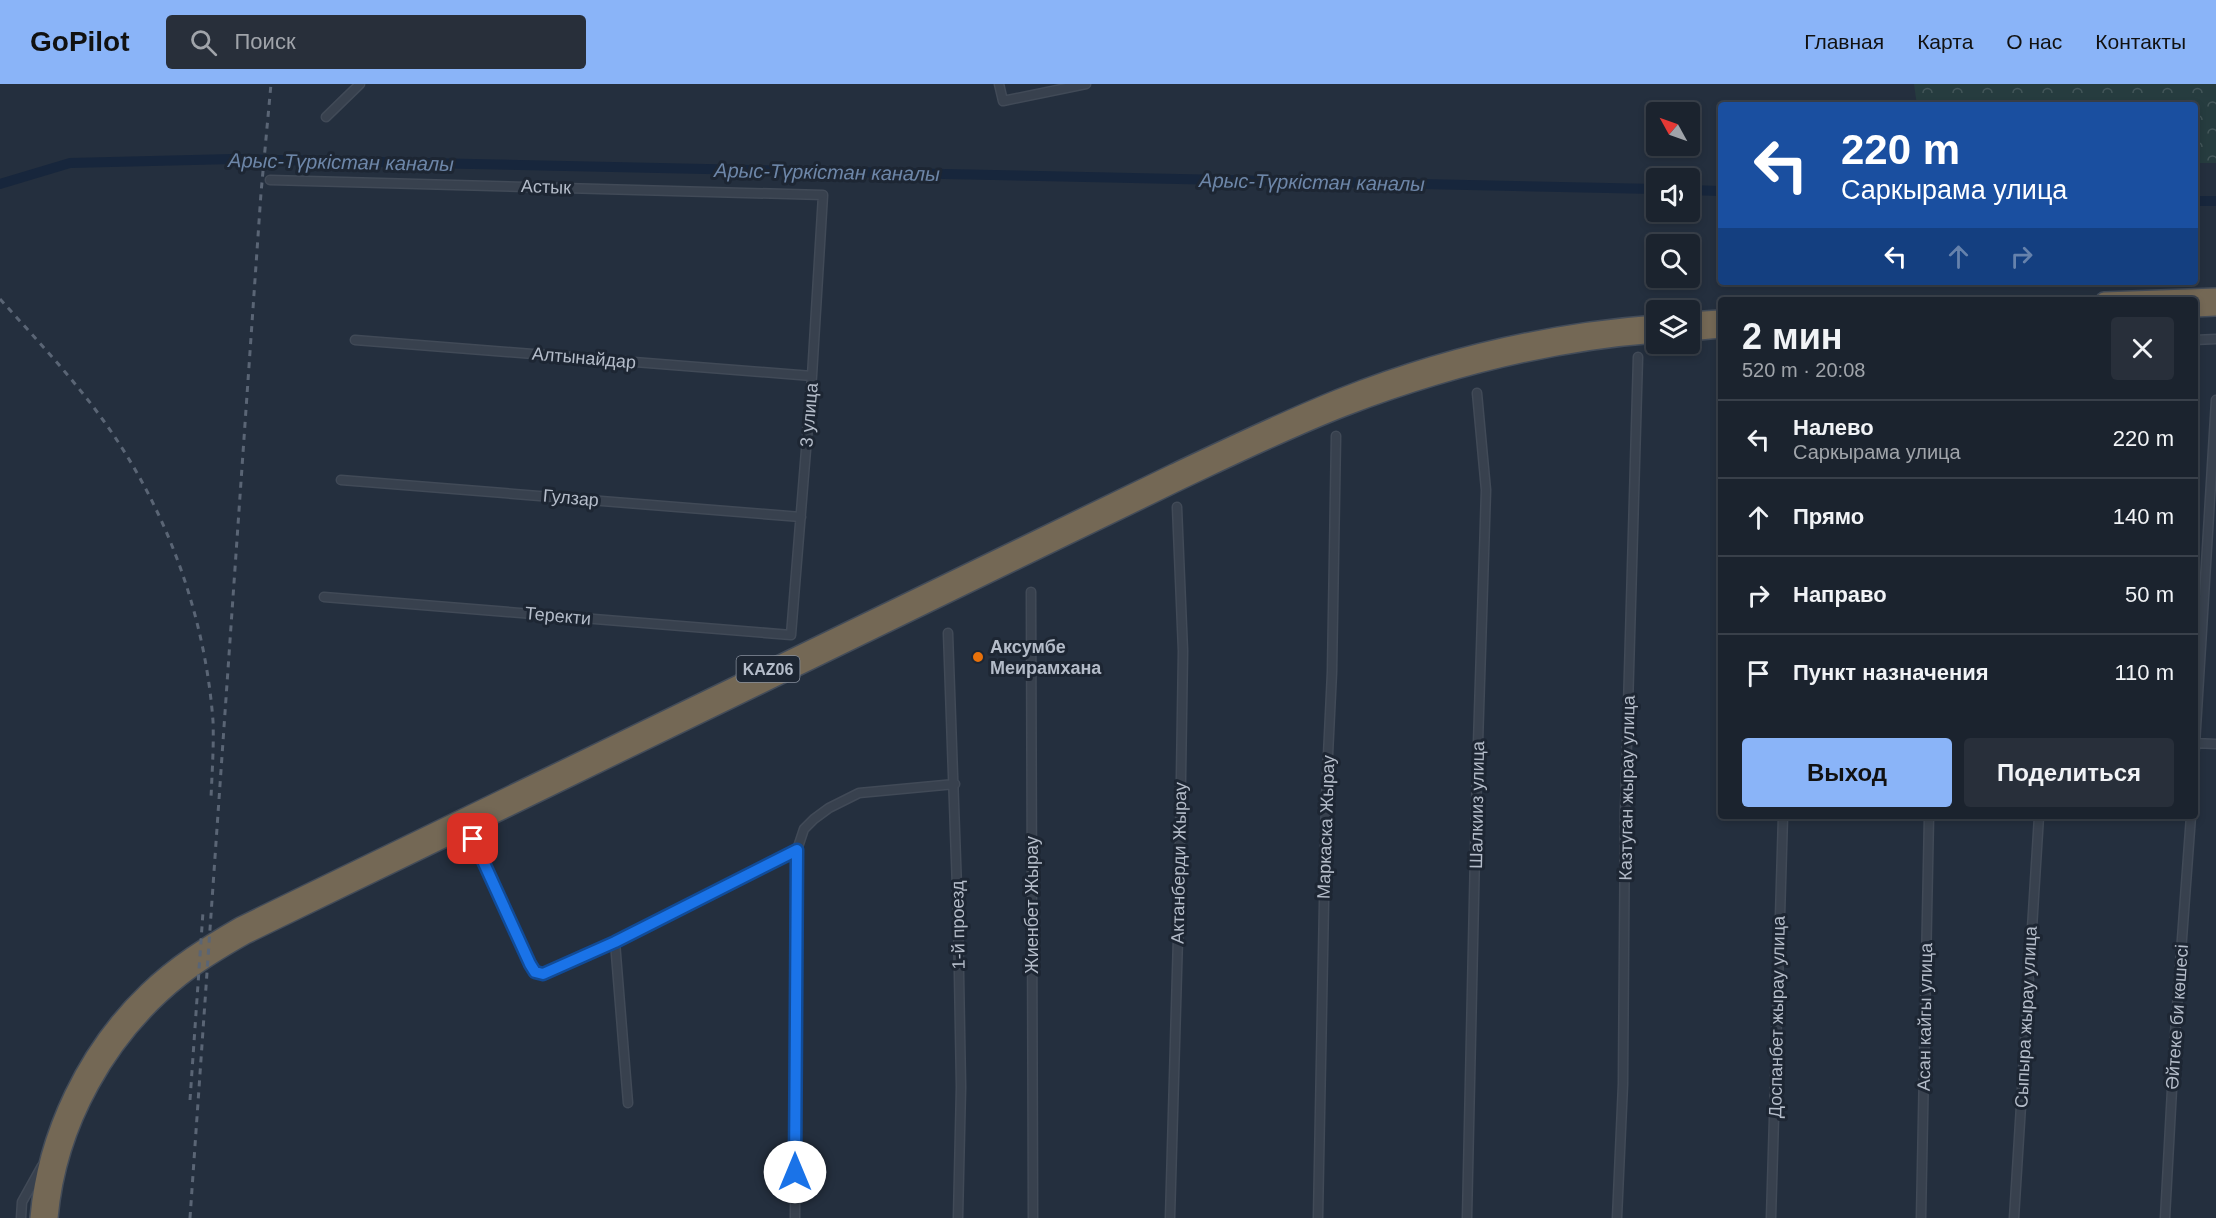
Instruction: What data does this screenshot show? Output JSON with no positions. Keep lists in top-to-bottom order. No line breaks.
{"streets":{"highway":["KАZ06"],"street":["Астык","Алтынайдар","3 улица","Гулзар","Теректи","Казтуган жырау улица","Шалкииз улица","Маркаска Жырау","Актанберди Жырау","Жиенбет Жырау","1-й проезд","Доспанбет жырау улица","Асан кайгы улица","Сыпыра жырау улица","Әйтеке би көшесі"]},"crossings":[["Астык","3 улица"],["Алтынайдар","3 улица"],["3 улица","Гулзар"],["3 улица","Теректи"]],"water":["Арыс-Түркістан каналы"],"places":["Аксумбе Меирамхана"],"north":"top left","page":{"header":"GoPilot","search":"Поиск","nav":["Главная","Карта","О нас","Контакты"],"turn":["220 m","Саркырама улица"],"heading":["2 мин","520 m · 20:08"],"list":[{"name":"Налево","note":"Саркырама улица","value":"220 m"},{"name":"Прямо","value":"140 m"},{"name":"Направо","value":"50 m"},{"name":"Пункт назначения","value":"110 m"}],"buttons":["Выход","Поделиться"]}}
